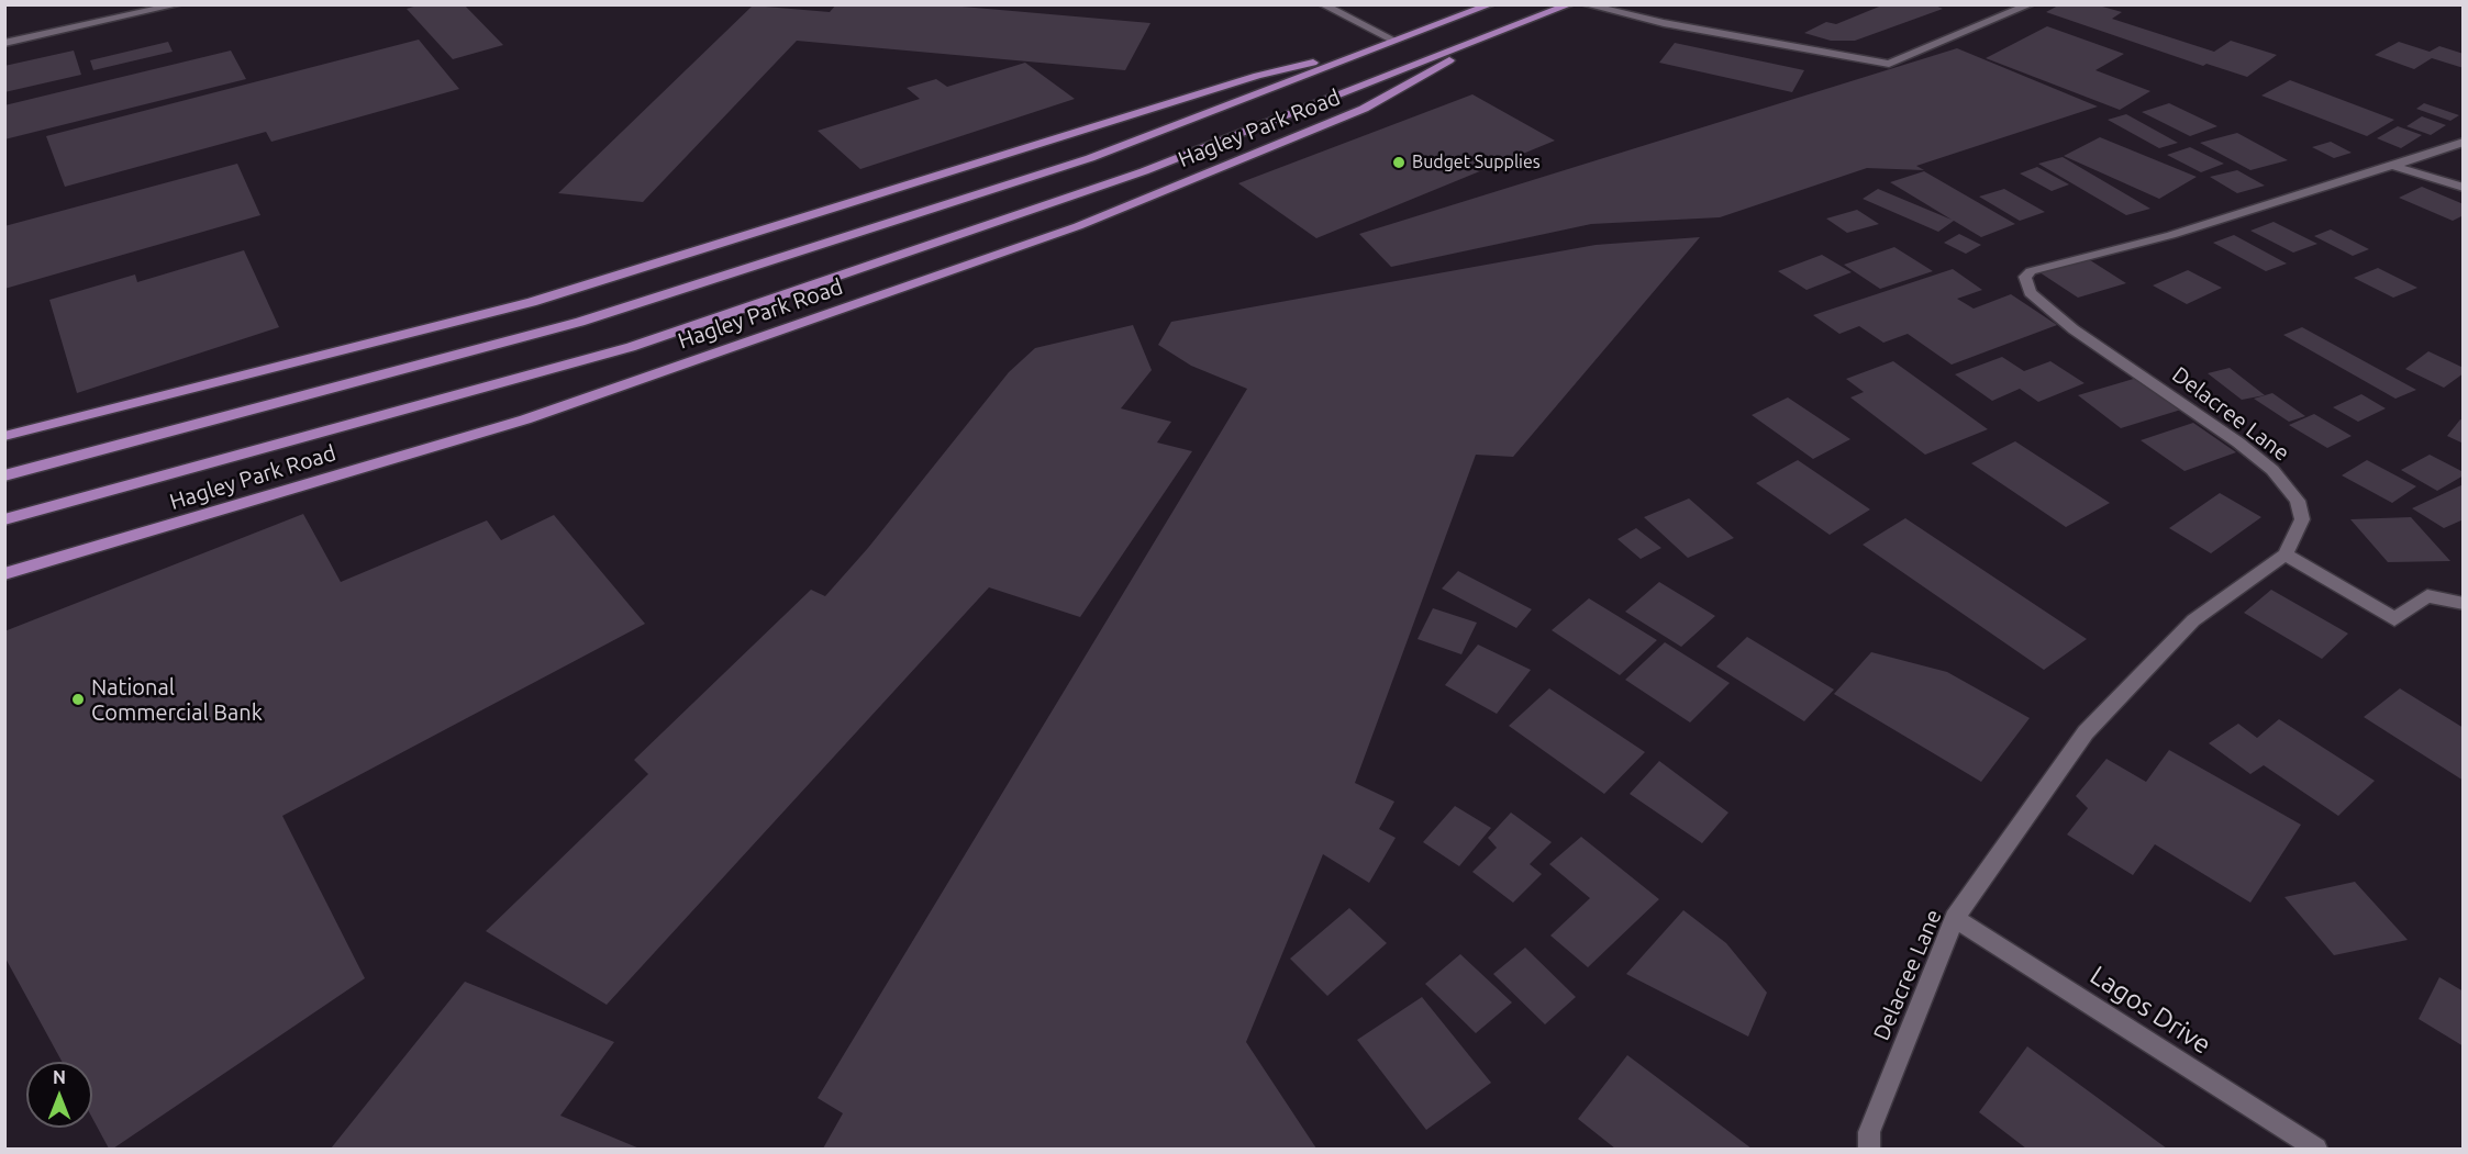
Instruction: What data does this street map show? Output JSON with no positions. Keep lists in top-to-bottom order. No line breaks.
{"streets":{"main road":["Hagley Park Road"],"street":["Delacree Lane","Lagos Drive"]},"crossings":[["Delacree Lane","Lagos Drive"]],"places":["Budget Supplies","National Commercial Bank"],"north":"top"}
